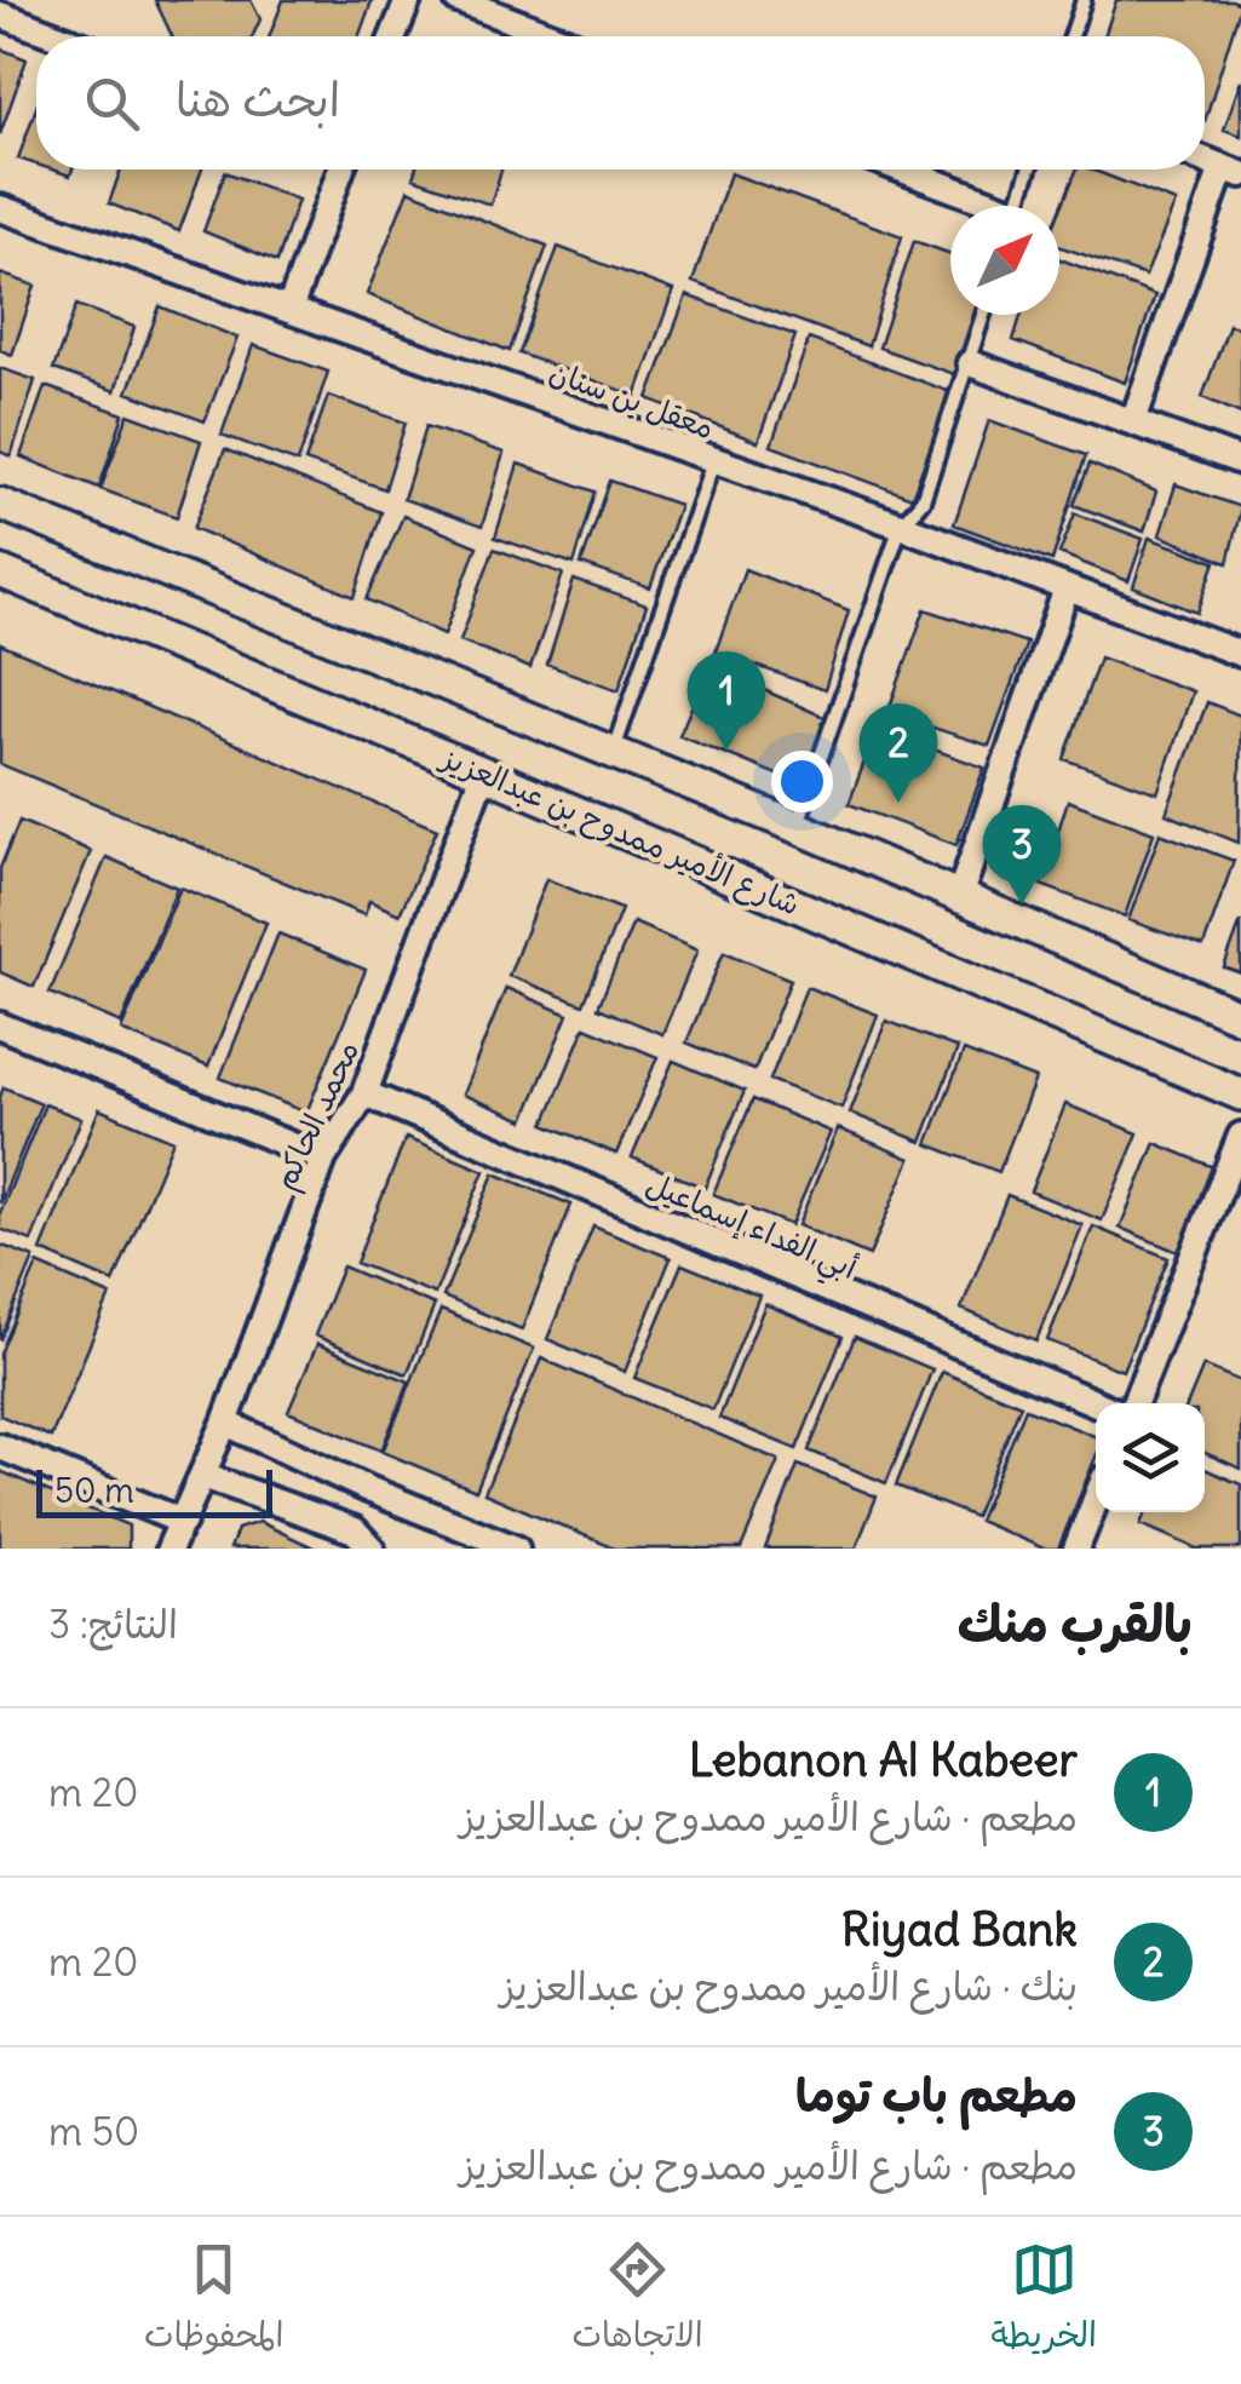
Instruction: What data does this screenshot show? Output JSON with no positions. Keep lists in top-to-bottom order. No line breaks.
{"streets":{"street":["معقل بن سنان","شارع الأمير ممدوح بن عبدالعزيز","محمد الحاكم","أبي الفداء إسماعيل"]},"crossings":[["شارع الأمير ممدوح بن عبدالعزيز","محمد الحاكم"],["محمد الحاكم","أبي الفداء إسماعيل"]],"scale_bar":"50 m","north":"top right","page":{"search":"ابحث هنا","pins":["1","2","3"],"scale":"50 m","heading":["بالقرب منك","النتائج: 3"],"list":[{"mark":"1","name":"Lebanon Al Kabeer","note":"مطعم · شارع الأمير ممدوح بن عبدالعزيز","value":"20 m"},{"mark":"2","name":"Riyad Bank","note":"بنك · شارع الأمير ممدوح بن عبدالعزيز","value":"20 m"},{"mark":"3","name":"مطعم باب توما","note":"مطعم · شارع الأمير ممدوح بن عبدالعزيز","value":"50 m"}],"nav":["الخريطة","الاتجاهات","المحفوظات"]}}
